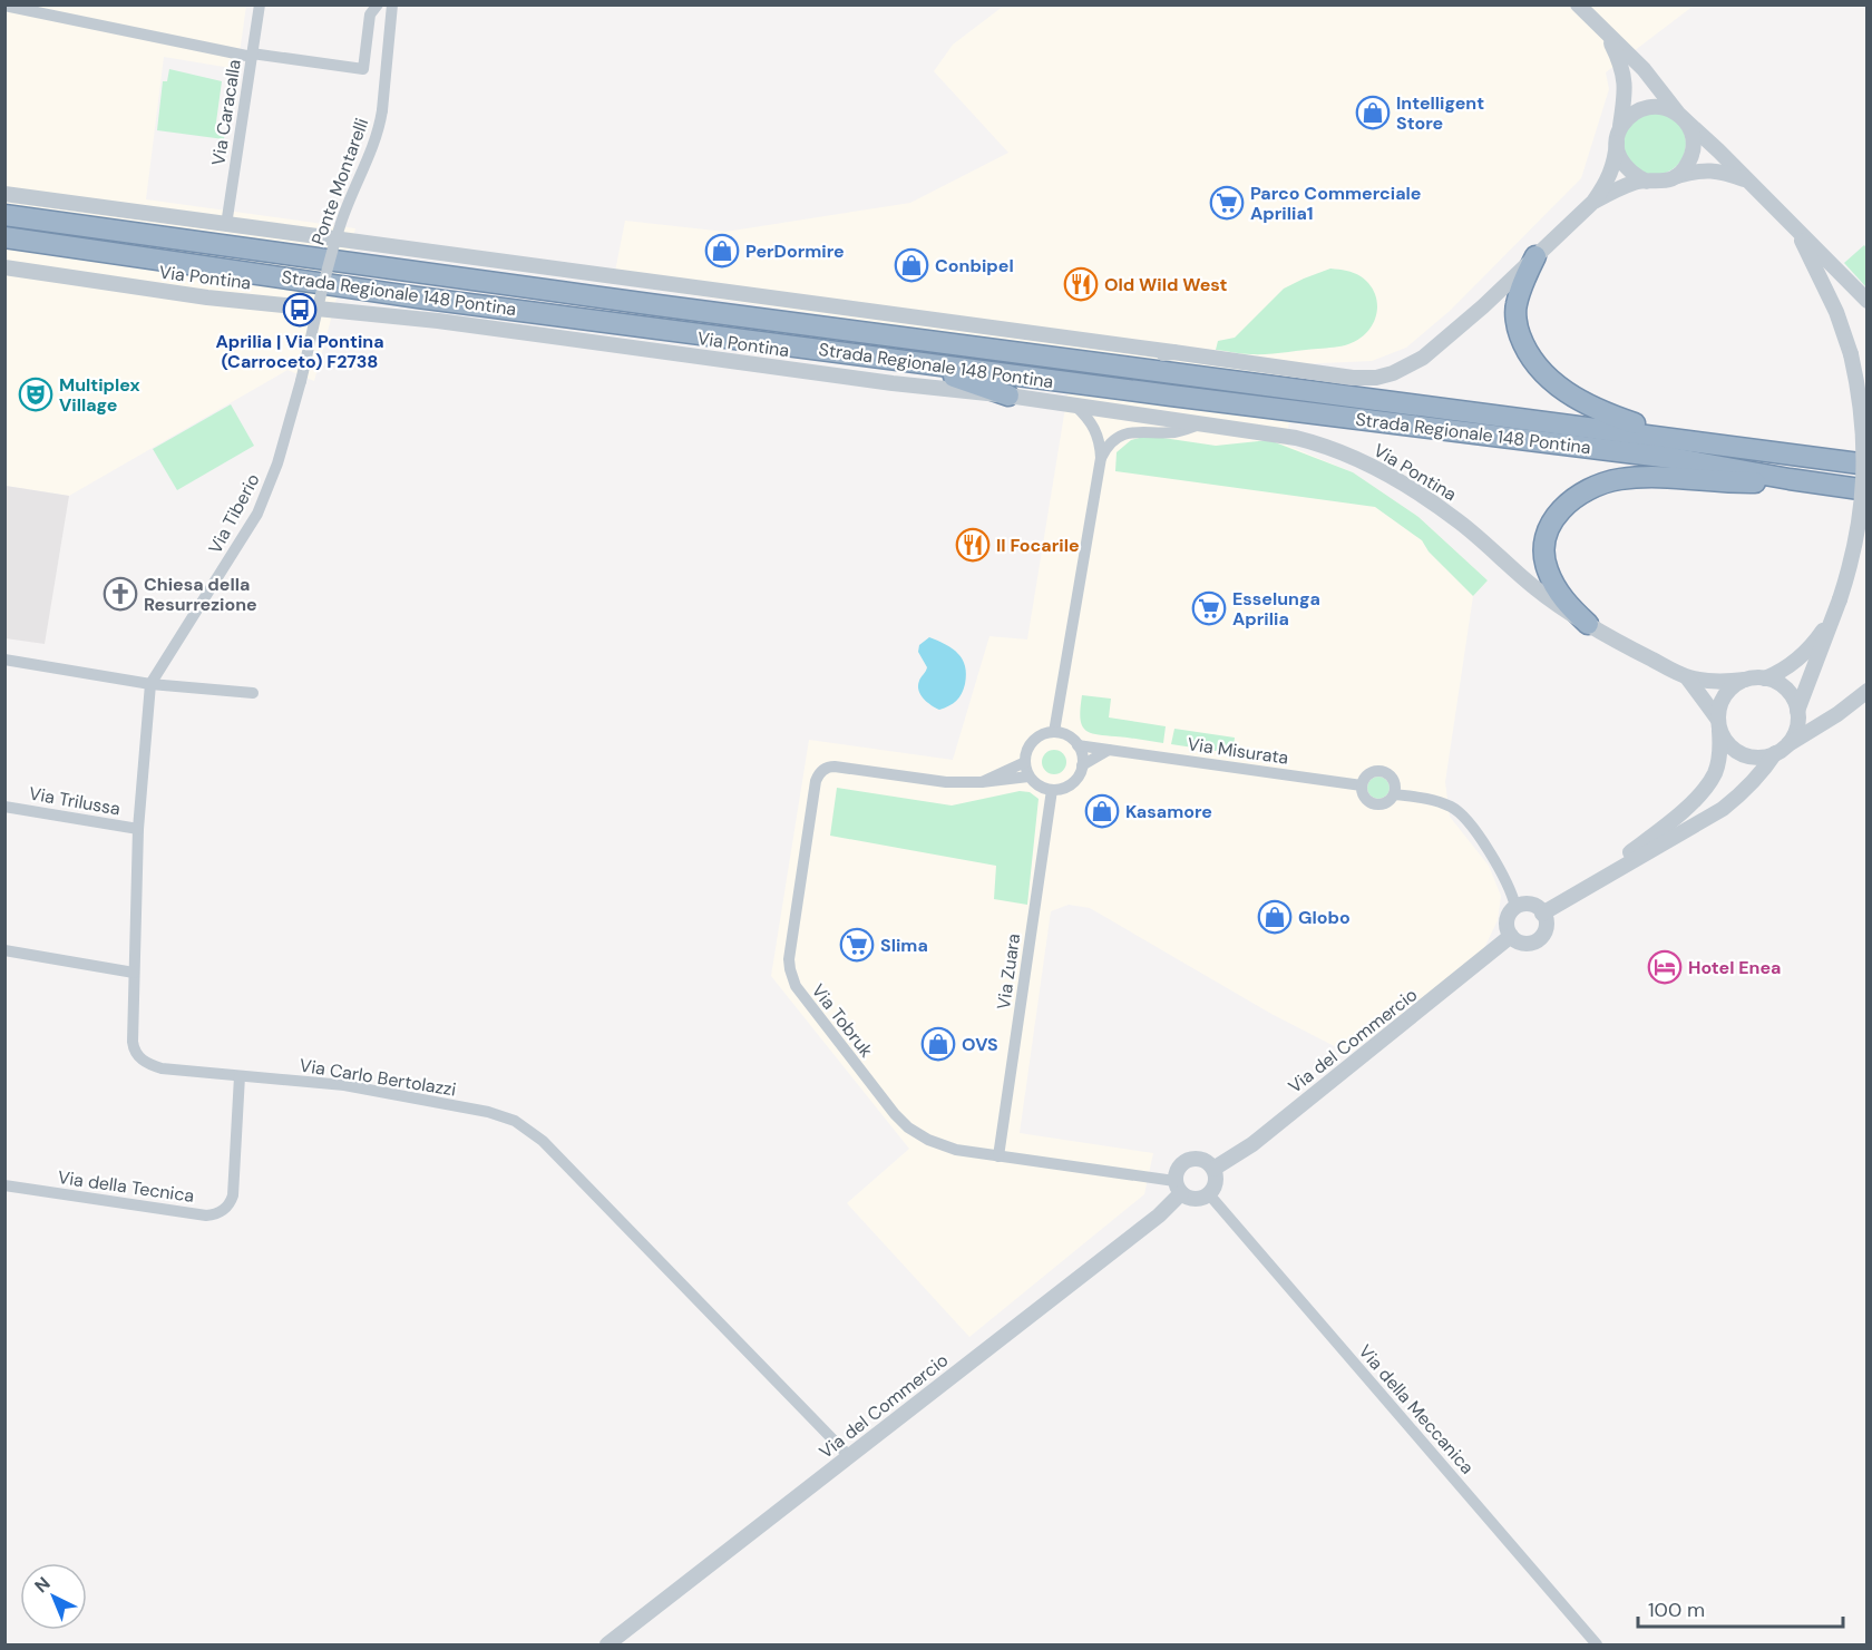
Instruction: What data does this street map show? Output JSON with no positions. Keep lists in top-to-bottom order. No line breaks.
{"streets":{"highway":["Strada Regionale 148 Pontina"],"street":["Via Caracalla","Ponte Montarelli","Via Pontina","Via Tiberio","Via Misurata","Via Trilussa","Via Zuara","Via Tobruk","Via del Commercio","Via Carlo Bertolazzi","Via della Tecnica","Via della Meccanica"]},"crossings":[["Ponte Montarelli","Via Tiberio"],["Via Tiberio","Via Carlo Bertolazzi"],["Via Misurata","Via Zuara"],["Via Misurata","Via Tobruk"],["Via Trilussa","Via Carlo Bertolazzi"],["Via Zuara","Via Tobruk"],["Via Tobruk","Via del Commercio"],["Via Tobruk","Via della Meccanica"],["Via del Commercio","Via Carlo Bertolazzi"],["Via del Commercio","Via della Meccanica"],["Via Carlo Bertolazzi","Via della Tecnica"]],"places":{"shop":["Intelligent Store","PerDormire","Conbipel","Kasamore","Globo","OVS"],"supermarket":["Parco Commerciale Aprilia1","Esselunga Aprilia","Slima"],"restaurant":["Old Wild West","Il Focarile"],"bus stop":["Aprilia | Via Pontina (Carroceto) F2738"],"theatre":["Multiplex Village"],"church":["Chiesa della Resurrezione"],"hotel":["Hotel Enea"]},"scale_bar":"100 m","north":"top left"}
